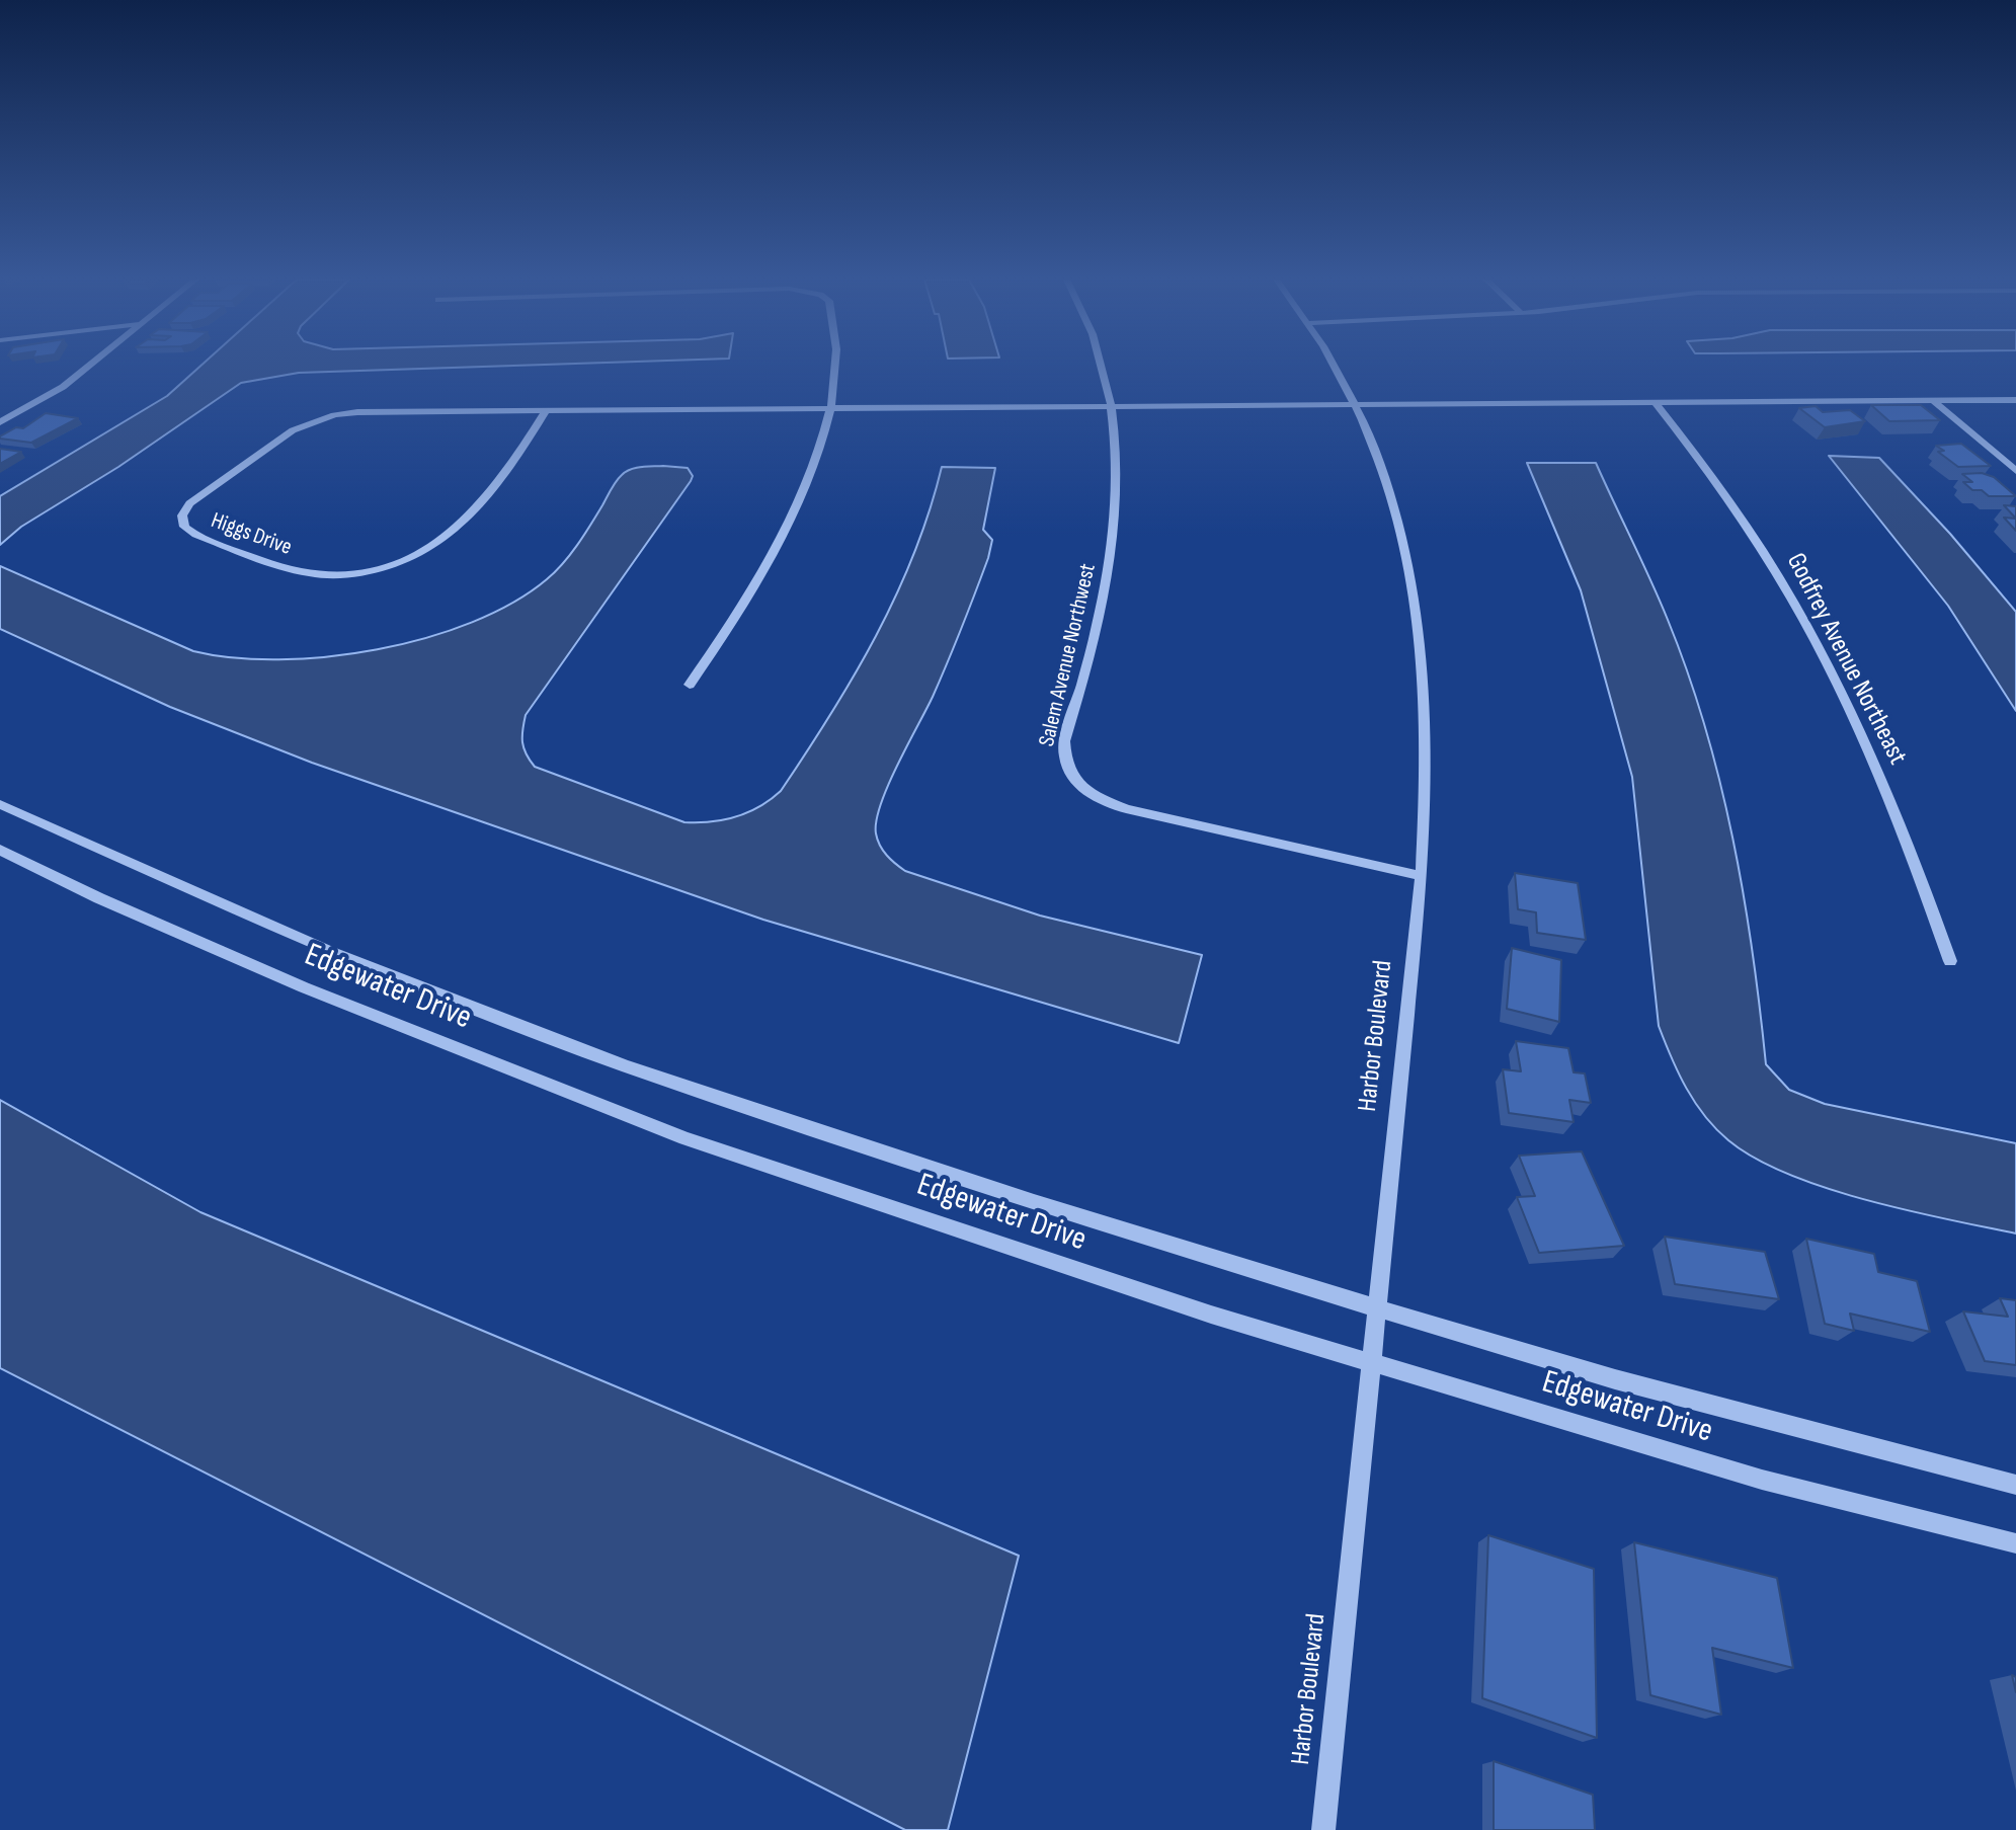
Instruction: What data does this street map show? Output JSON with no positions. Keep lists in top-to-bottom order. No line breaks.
{"streets":{"street":["Higgs Drive","Salem Avenue Northwest","Godfrey Avenue Northeast","Edgewater Drive","Harbor Boulevard"]},"crossings":[["Higgs Drive","Salem Avenue Northwest"],["Higgs Drive","Godfrey Avenue Northeast"],["Higgs Drive","Harbor Boulevard"],["Salem Avenue Northwest","Harbor Boulevard"],["Edgewater Drive","Harbor Boulevard"]]}
